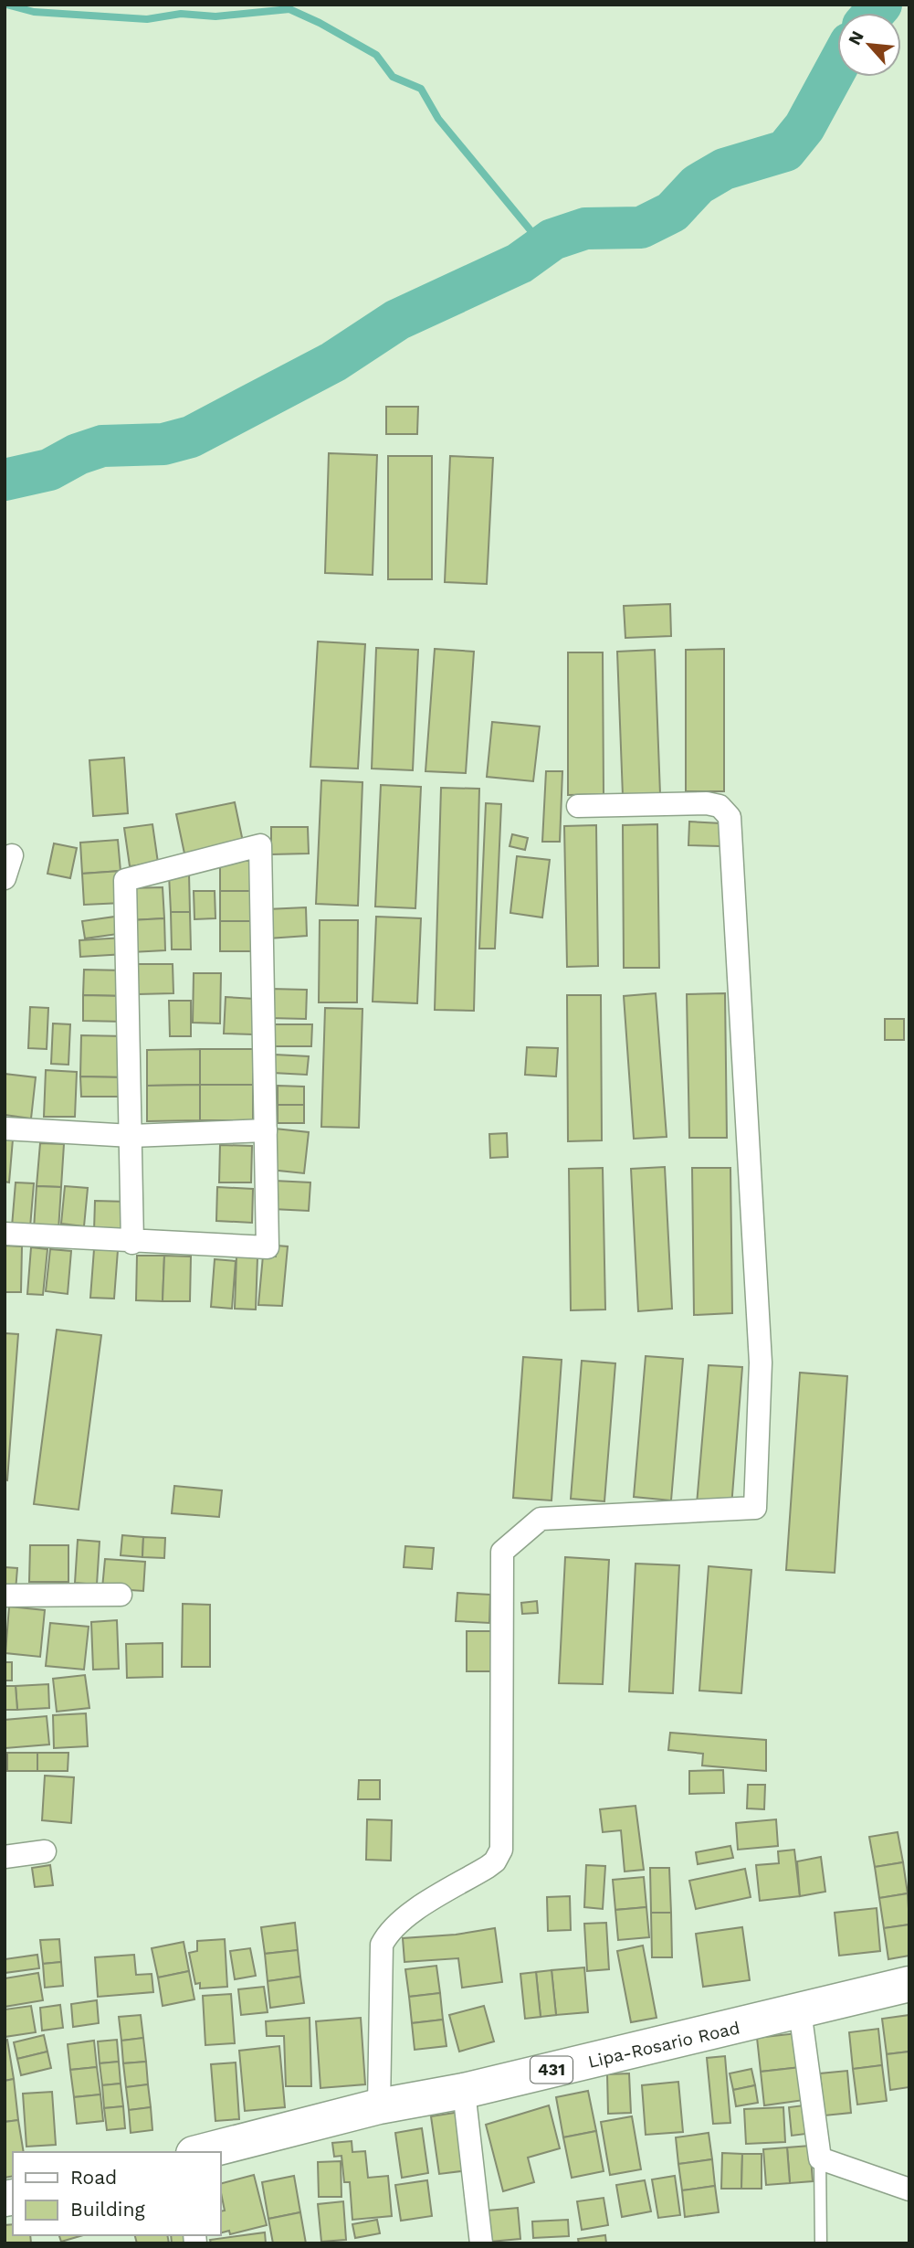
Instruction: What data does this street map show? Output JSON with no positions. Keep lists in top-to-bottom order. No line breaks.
{"streets":{"main road":["Lipa-Rosario Road","431"]},"legend":["Road","Building"],"north":"top left"}
